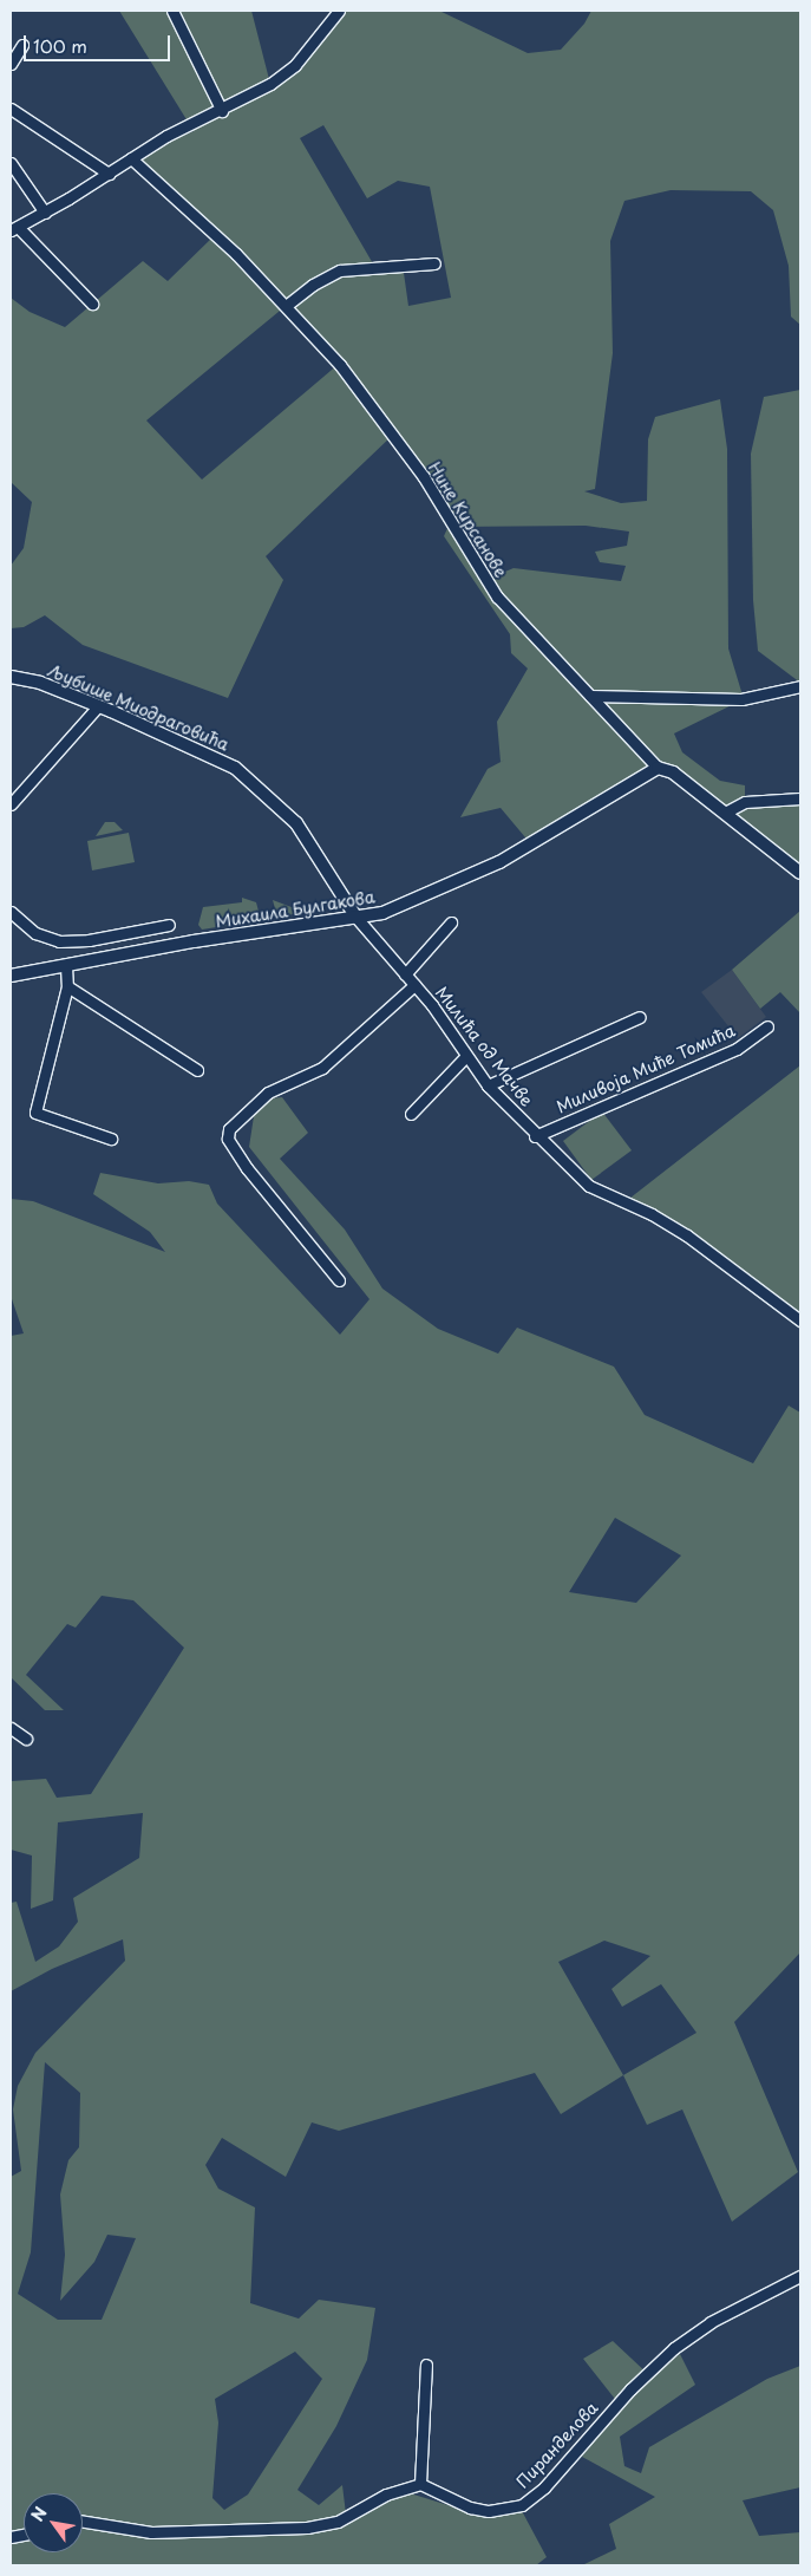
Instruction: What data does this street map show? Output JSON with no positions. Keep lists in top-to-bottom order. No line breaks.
{"streets":{"street":["Нине Кирсанове","Љубише Миодраговића","Михаила Булгакова","Милића од Мачве","Миливоја Миће Томића","Пиранделова"]},"crossings":[["Нине Кирсанове","Михаила Булгакова"],["Љубише Миодраговића","Михаила Булгакова"],["Љубише Миодраговића","Милића од Мачве"],["Михаила Булгакова","Милића од Мачве"],["Милића од Мачве","Миливоја Миће Томића"]],"scale_bar":"100 m","north":"top left"}
